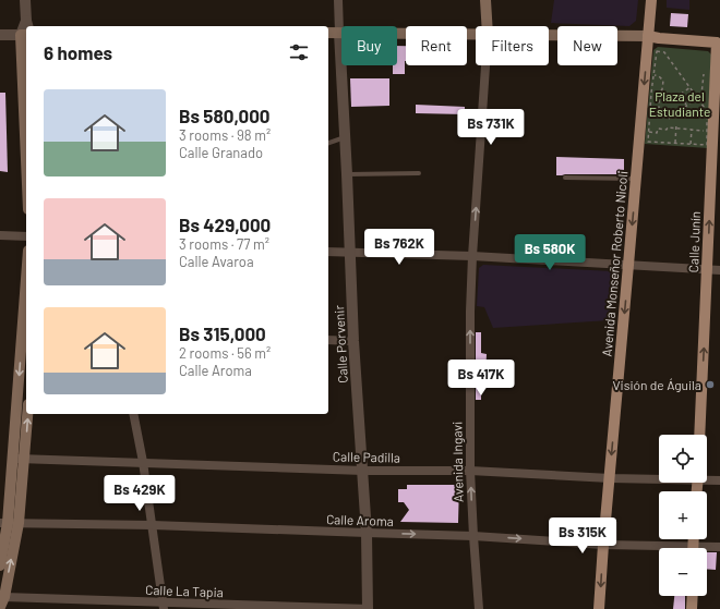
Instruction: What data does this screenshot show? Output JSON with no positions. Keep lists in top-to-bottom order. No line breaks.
{"streets":{"main road":["Calle Junín","Avenida Monseñor Roberto Nicoli","Avenida Ingavi"],"street":["Calle Porvenir","Calle Padilla","Calle Aroma","Calle La Tapia"]},"crossings":[["Avenida Monseñor Roberto Nicoli","Calle Padilla"],["Avenida Monseñor Roberto Nicoli","Calle Aroma"],["Calle Porvenir","Calle Padilla"],["Calle Porvenir","Calle Aroma"],["Calle Porvenir","Calle La Tapia"],["Calle Padilla","Avenida Ingavi"],["Avenida Ingavi","Calle Aroma"]],"one_way":["Calle Junín","Avenida Monseñor Roberto Nicoli","Avenida Ingavi","Calle Aroma"],"parks":["Plaza del Estudiante"],"places":["Visión de Águila"],"page":{"chip":["Buy","Rent","Filters","New"],"heading":"6 homes","list":[{"name":"Bs 580,000","note":"3 rooms · 98 m² · Calle Granado"},{"name":"Bs 429,000","note":"3 rooms · 77 m² · Calle Avaroa"},{"name":"Bs 315,000","note":"2 rooms · 56 m² · Calle Aroma"}],"price":["Bs 731K","Bs 762K","Bs 580K","Bs 417K","Bs 429K","Bs 315K"],"map_buttons":["+","−"]}}
